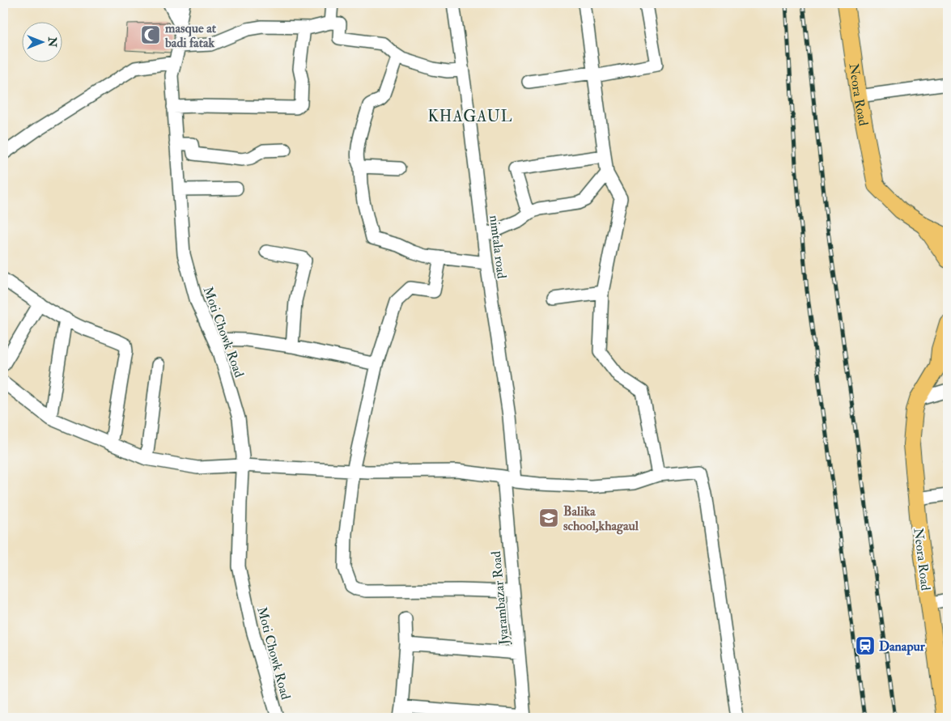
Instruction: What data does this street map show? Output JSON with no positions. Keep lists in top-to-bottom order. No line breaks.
{"streets":{"main road":["Neora Road"],"street":["nimtala road","Moti Chowk Road","Jyarambazar Road"]},"districts":["KHAGAUL"],"places":{"mosque":["masque at badi fatak"],"school or university":["Balika school,khagaul"],"station":["Danapur"]},"north":"right"}
